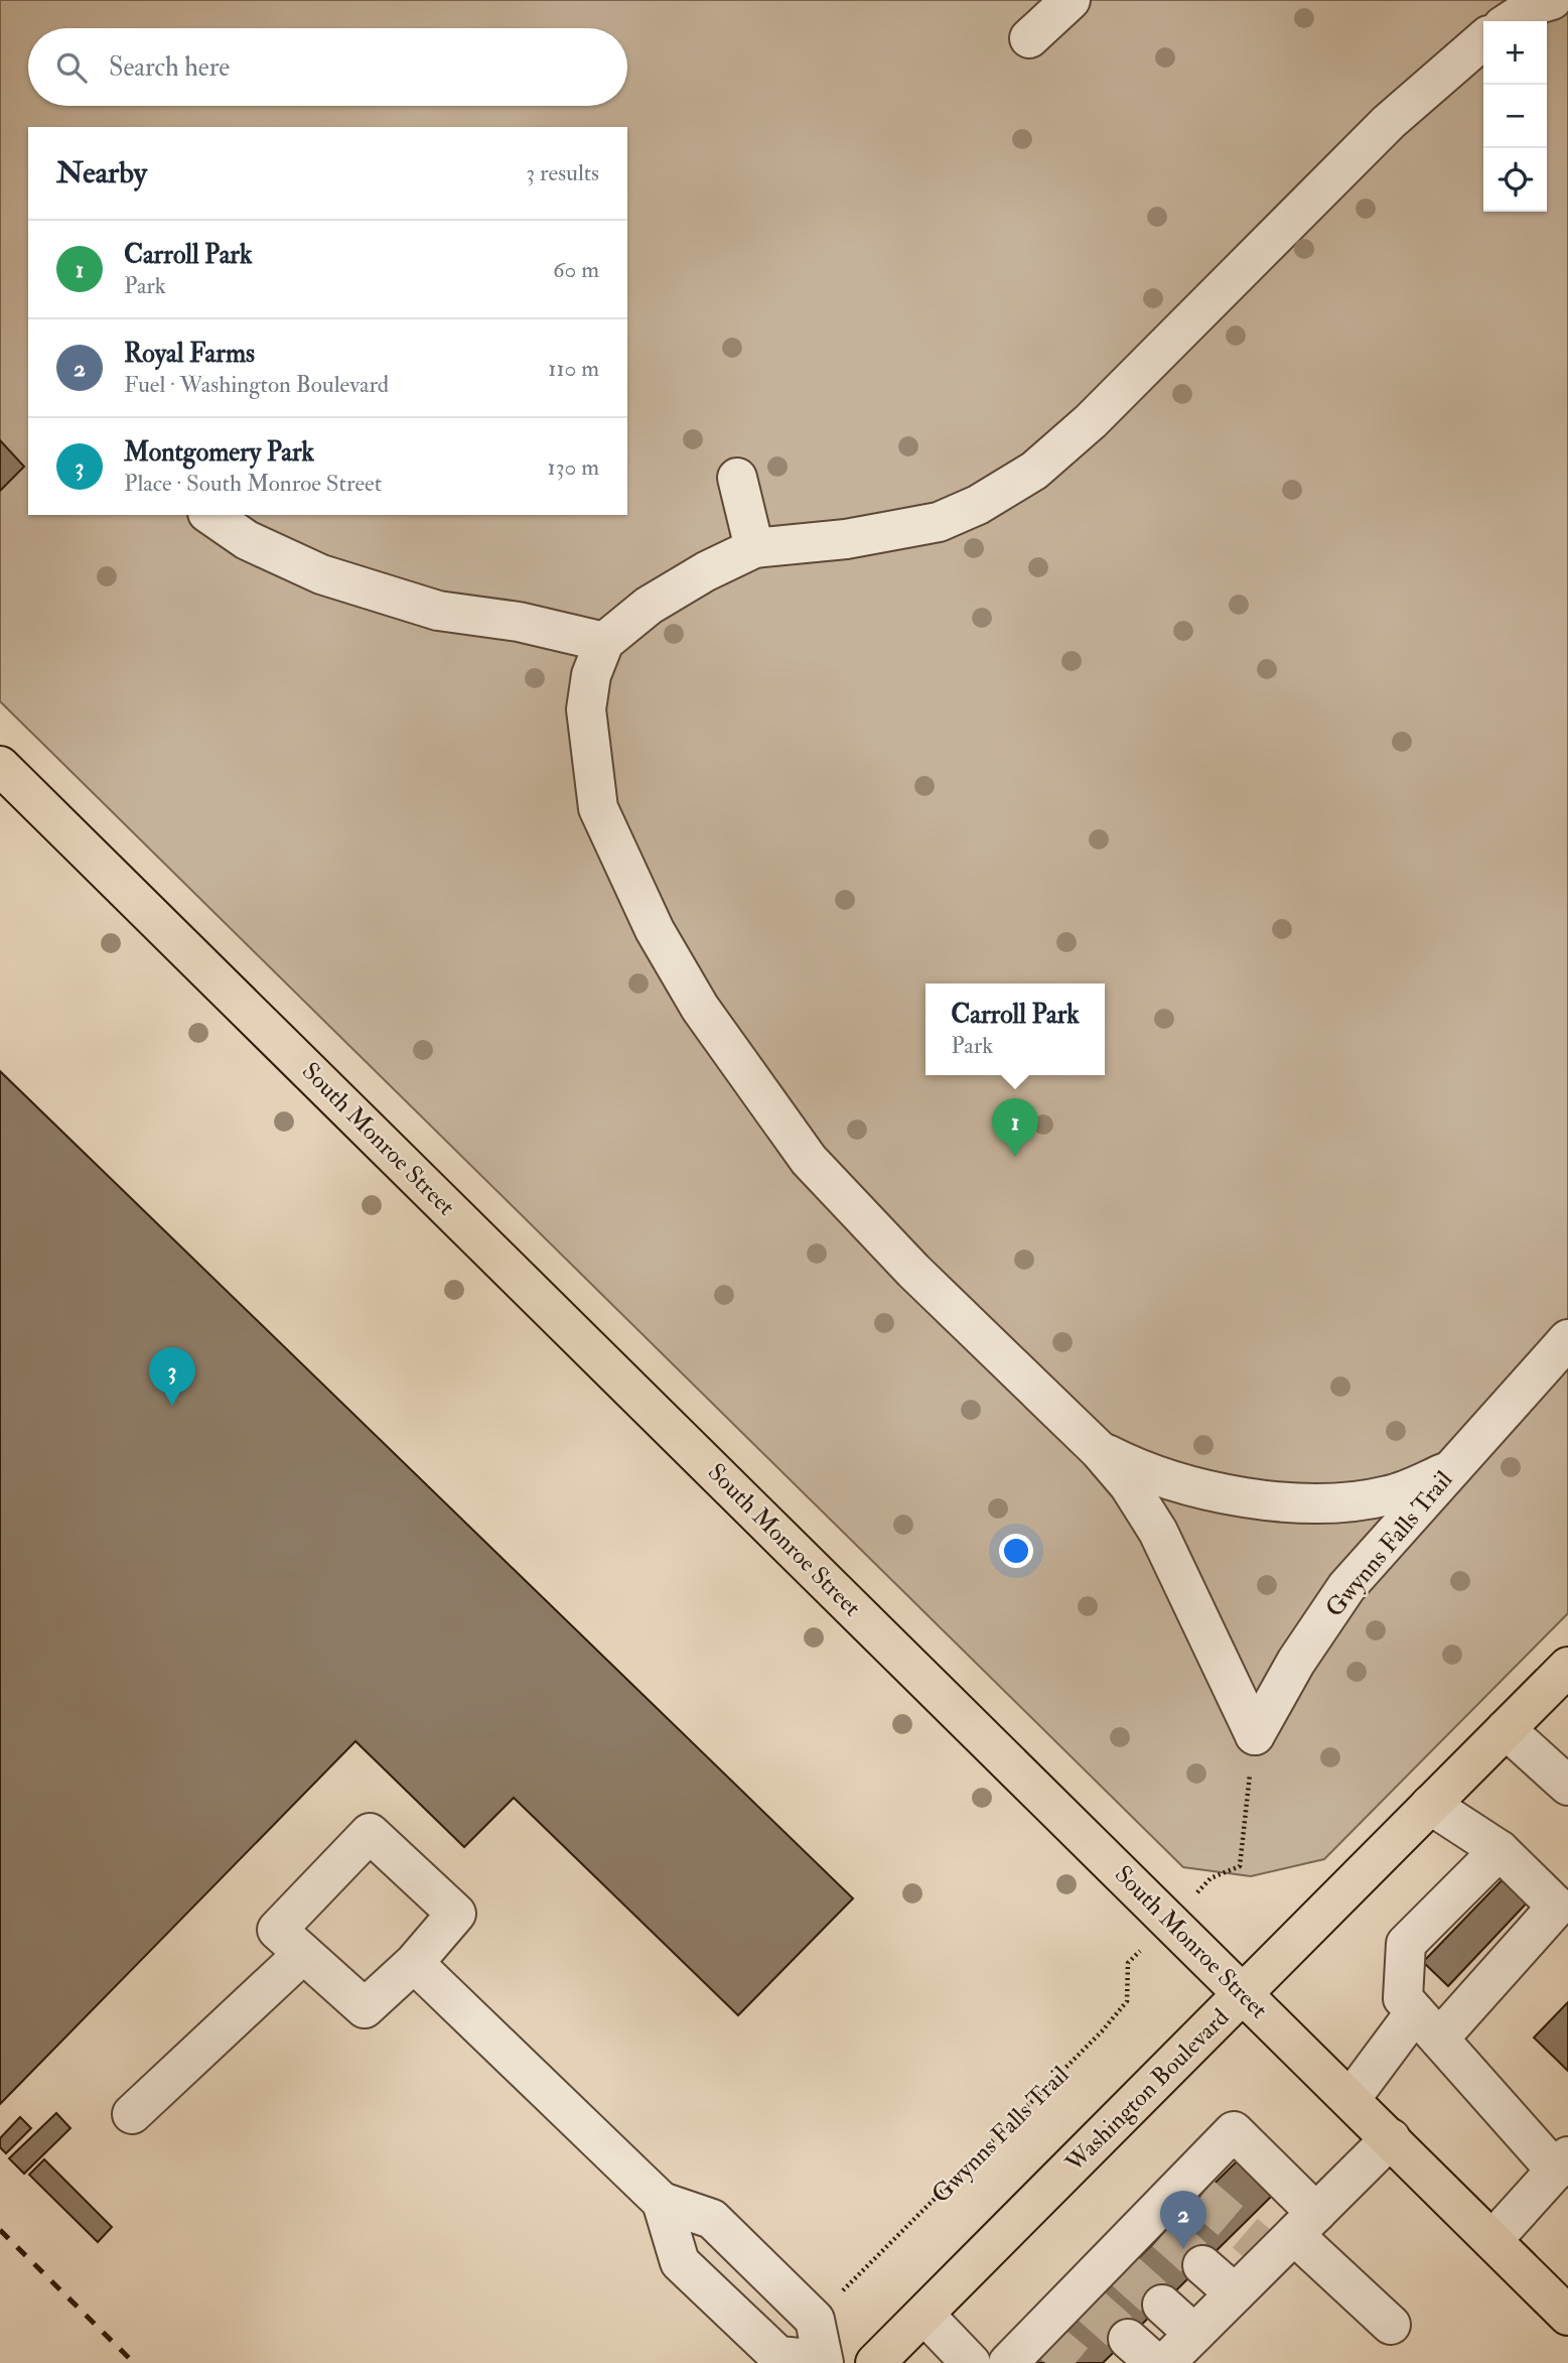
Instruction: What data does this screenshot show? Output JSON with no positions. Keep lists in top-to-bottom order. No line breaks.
{"streets":{"main road":["South Monroe Street","Washington Boulevard"],"lane":["Gwynns Falls Trail"]},"crossings":[["South Monroe Street","Washington Boulevard"]],"page":{"map_buttons":["+","−"],"search":"Search here","heading":["Nearby","3 results"],"list":[{"mark":"1","name":"Carroll Park","note":"Park","value":"60 m"},{"mark":"2","name":"Royal Farms","note":"Fuel · Washington Boulevard","value":"110 m"},{"mark":"3","name":"Montgomery Park","note":"Place · South Monroe Street","value":"130 m"}],"popup":["Carroll Park","Park"],"pins":["1","3","2"]}}
